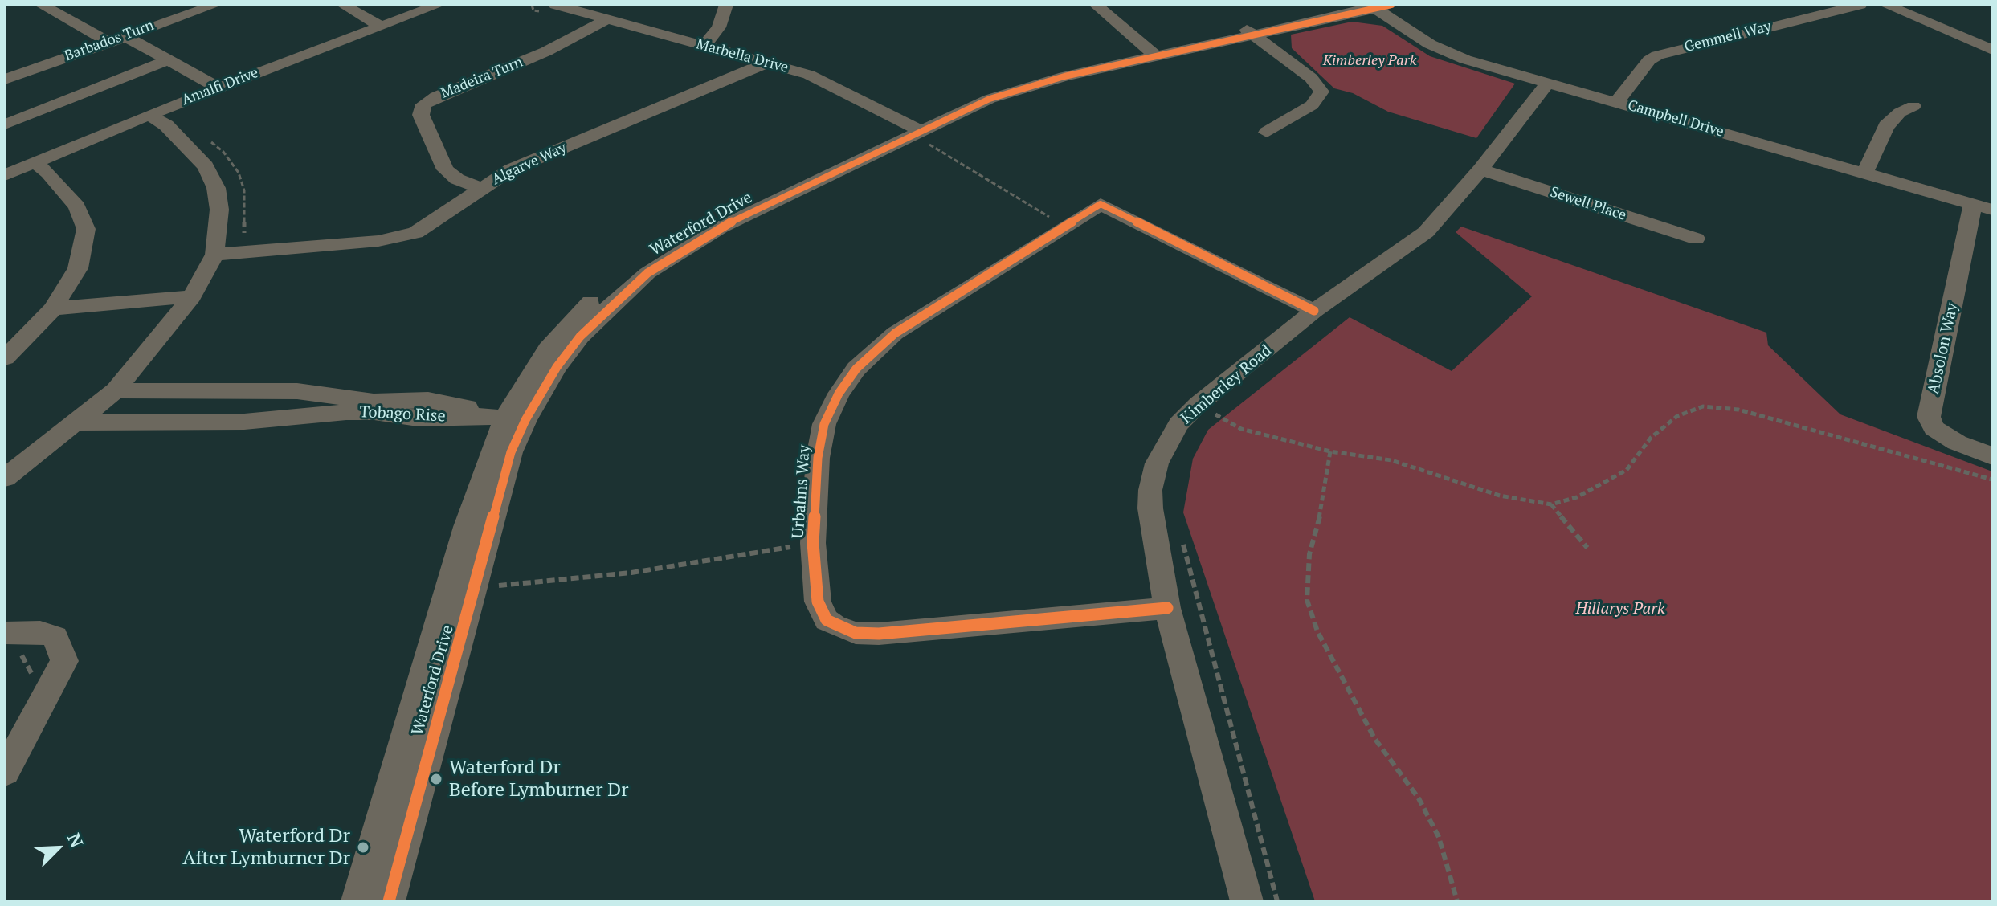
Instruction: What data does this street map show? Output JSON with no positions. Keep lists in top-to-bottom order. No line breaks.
{"streets":{"street":["Gemmell Way","Barbados Turn","Marbella Drive","Madeira Turn","Amalfi Drive","Campbell Drive","Algarve Way","Sewell Place","Waterford Drive","Absolon Way","Kimberley Road","Tobago Rise","Urbahns Way"]},"crossings":[["Gemmell Way","Campbell Drive"],["Marbella Drive","Madeira Turn"],["Marbella Drive","Algarve Way"],["Marbella Drive","Waterford Drive"],["Madeira Turn","Algarve Way"],["Campbell Drive","Waterford Drive"],["Campbell Drive","Absolon Way"],["Campbell Drive","Kimberley Road"],["Sewell Place","Kimberley Road"],["Waterford Drive","Tobago Rise"],["Kimberley Road","Urbahns Way"]],"parks":["Kimberley Park","Hillarys Park"],"places":["Waterford Dr Before Lymburner Dr","Waterford Dr After Lymburner Dr"],"north":"top right"}
